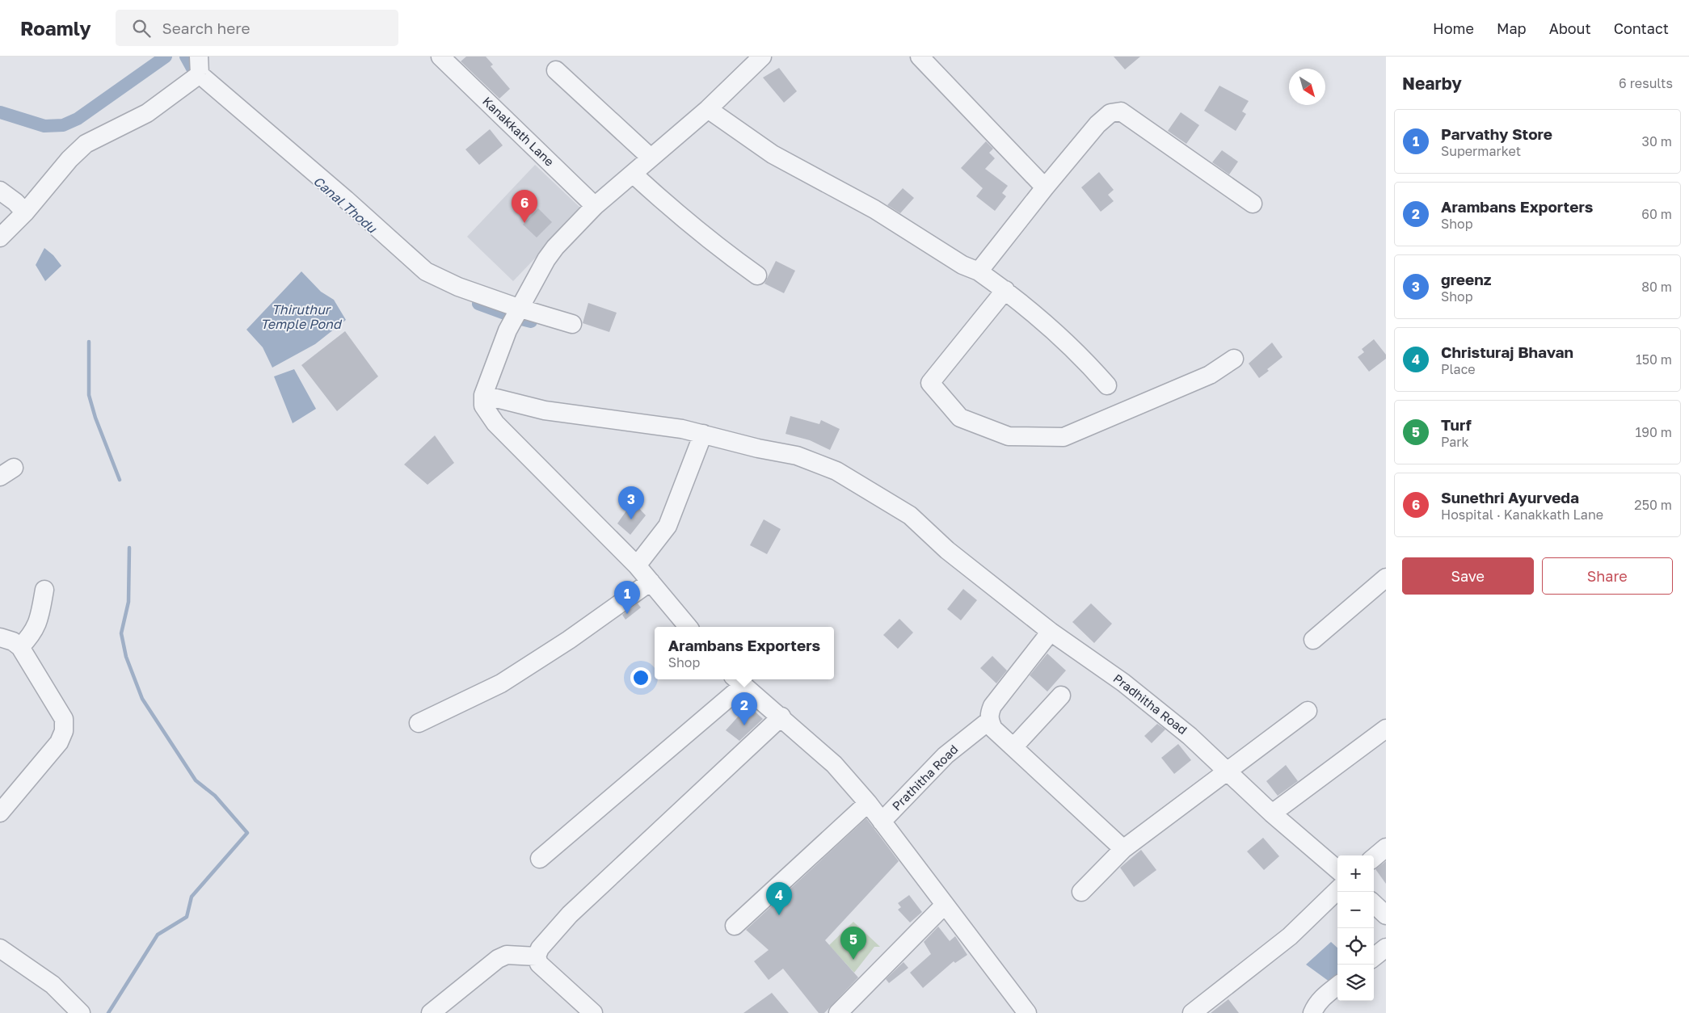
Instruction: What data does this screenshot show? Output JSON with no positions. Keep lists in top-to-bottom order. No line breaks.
{"streets":{"street":["Kanakkath Lane","Pradhitha Road","Prathitha Road"]},"water":["Canal Thodu","Thiruthur Temple Pond"],"north":"bottom right","page":{"header":"Roamly","search":"Search here","nav":["Home","Map","About","Contact"],"heading":["Nearby","6 results"],"list":[{"mark":"1","name":"Parvathy Store","note":"Supermarket","value":"30 m"},{"mark":"2","name":"Arambans Exporters","note":"Shop","value":"60 m"},{"mark":"3","name":"greenz","note":"Shop","value":"80 m"},{"mark":"4","name":"Christuraj Bhavan","note":"Place","value":"150 m"},{"mark":"5","name":"Turf","note":"Park","value":"190 m"},{"mark":"6","name":"Sunethri Ayurveda","note":"Hospital · Kanakkath Lane","value":"250 m"}],"pins":["6","3","1","2","4","5"],"buttons":["Save","Share"],"popup":["Arambans Exporters","Shop"],"map_buttons":["+","−"]}}
